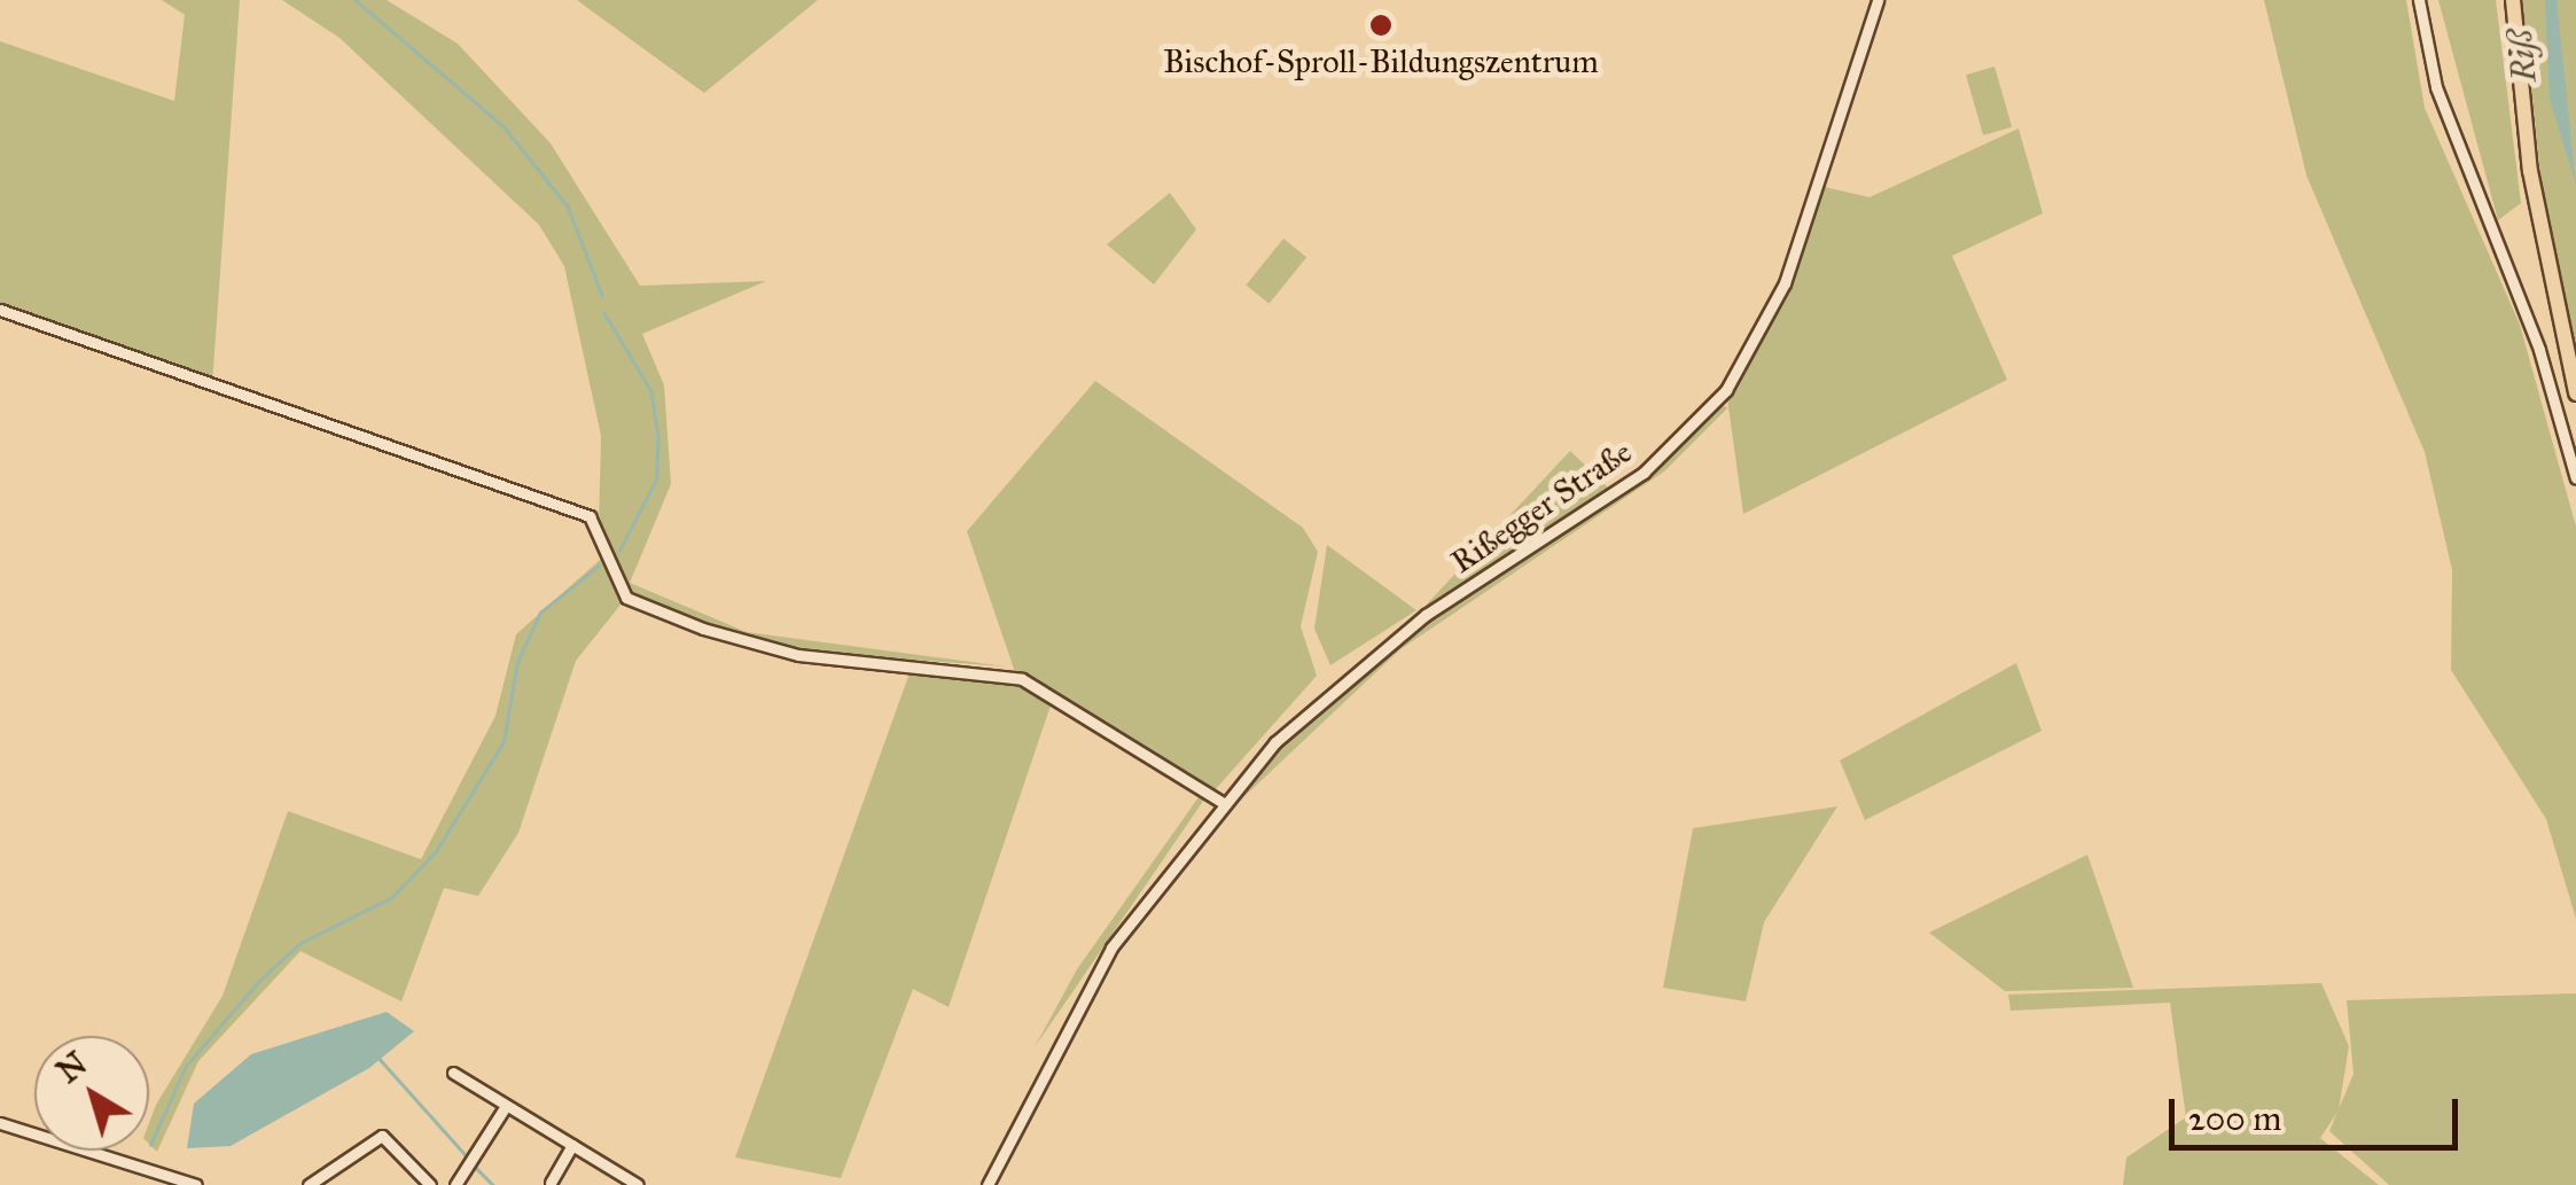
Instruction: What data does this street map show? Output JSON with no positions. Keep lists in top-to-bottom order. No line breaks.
{"streets":{"street":["Rißegger Straße"]},"water":["Riß"],"places":["Bischof-Sproll-Bildungszentrum"],"scale_bar":"200 m","north":"top left"}
